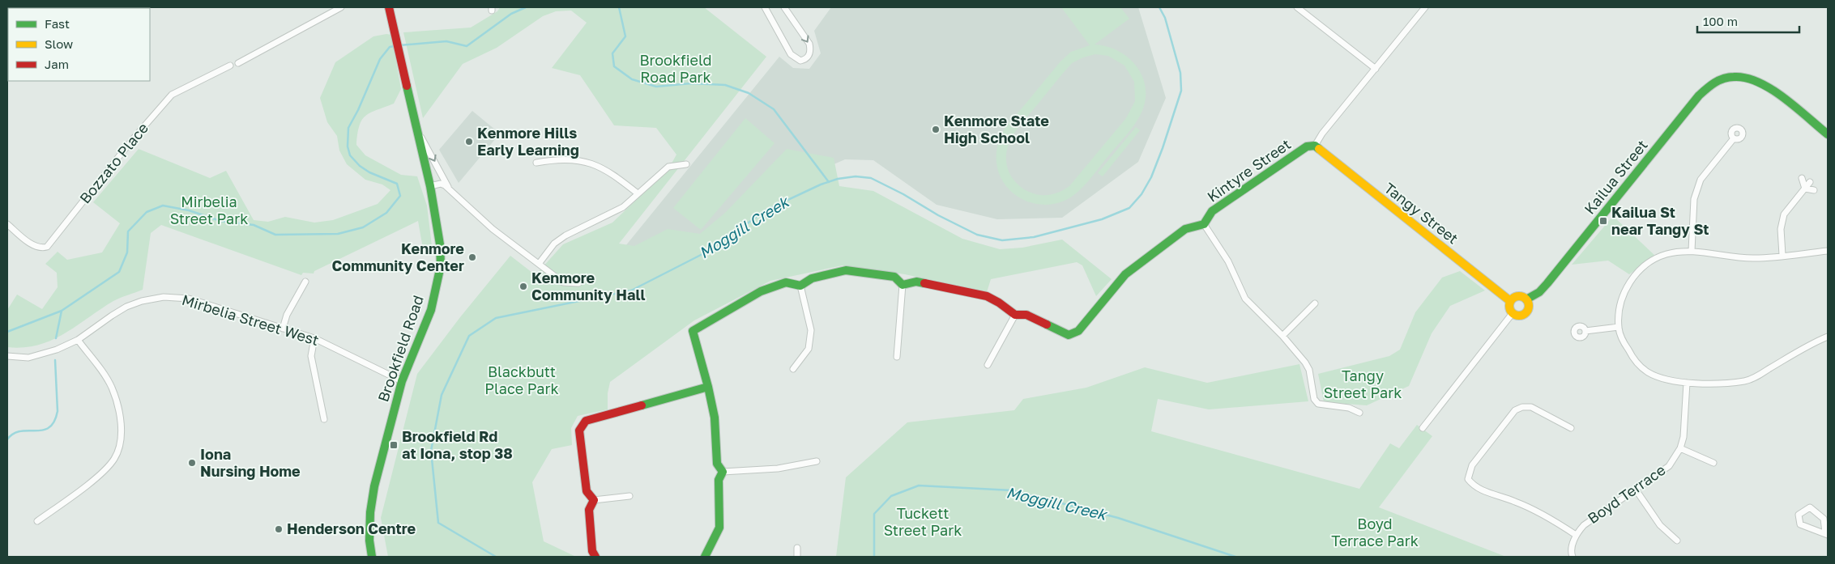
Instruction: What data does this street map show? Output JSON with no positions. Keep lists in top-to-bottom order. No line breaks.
{"streets":{"street":["Bozzato Place","Kintyre Street","Kailua Street","Tangy Street","Mirbelia Street West","Brookfield Road","Boyd Terrace"]},"crossings":[["Kintyre Street","Tangy Street"],["Kailua Street","Tangy Street"],["Mirbelia Street West","Brookfield Road"]],"water":["Moggill Creek"],"parks":["Brookfield Road Park","Mirbelia Street Park","Blackbutt Place Park","Tangy Street Park","Tuckett Street Park","Boyd Terrace Park"],"places":{"other":["Kenmore State High School","Kenmore Hills Early Learning","Kenmore Community Center","Kenmore Community Hall","Iona Nursing Home","Henderson Centre"],"transit":["Kailua St near Tangy St","Brookfield Rd at Iona, stop 38"]},"legend":["Fast","Slow","Jam"],"scale_bar":"100 m"}
